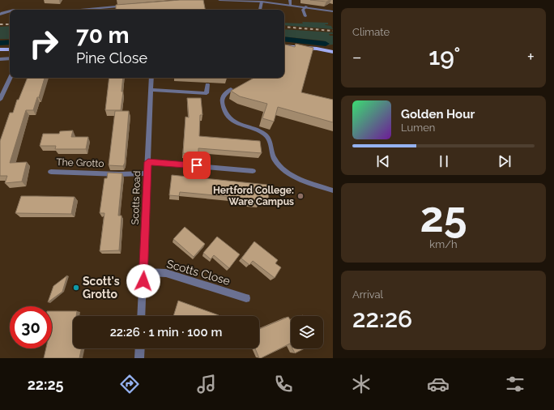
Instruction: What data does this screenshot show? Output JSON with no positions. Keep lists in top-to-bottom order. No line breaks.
{"streets":{"street":["The Grotto","Scotts Road","Scotts Close"]},"crossings":[["The Grotto","Scotts Road"],["Scotts Road","Scotts Close"]],"places":["Hertford College: Ware Campus","Scott's Grotto"],"page":{"tile":["Climate",["25","km/h"],["Arrival","22:26"]],"turn":["70 m","Pine Close"],"heat":["−","19°","+"],"song":["Golden Hour","Lumen"],"limit":"30","trip":"22:26 · 1 min · 100 m","tabs":"22:25"}}
